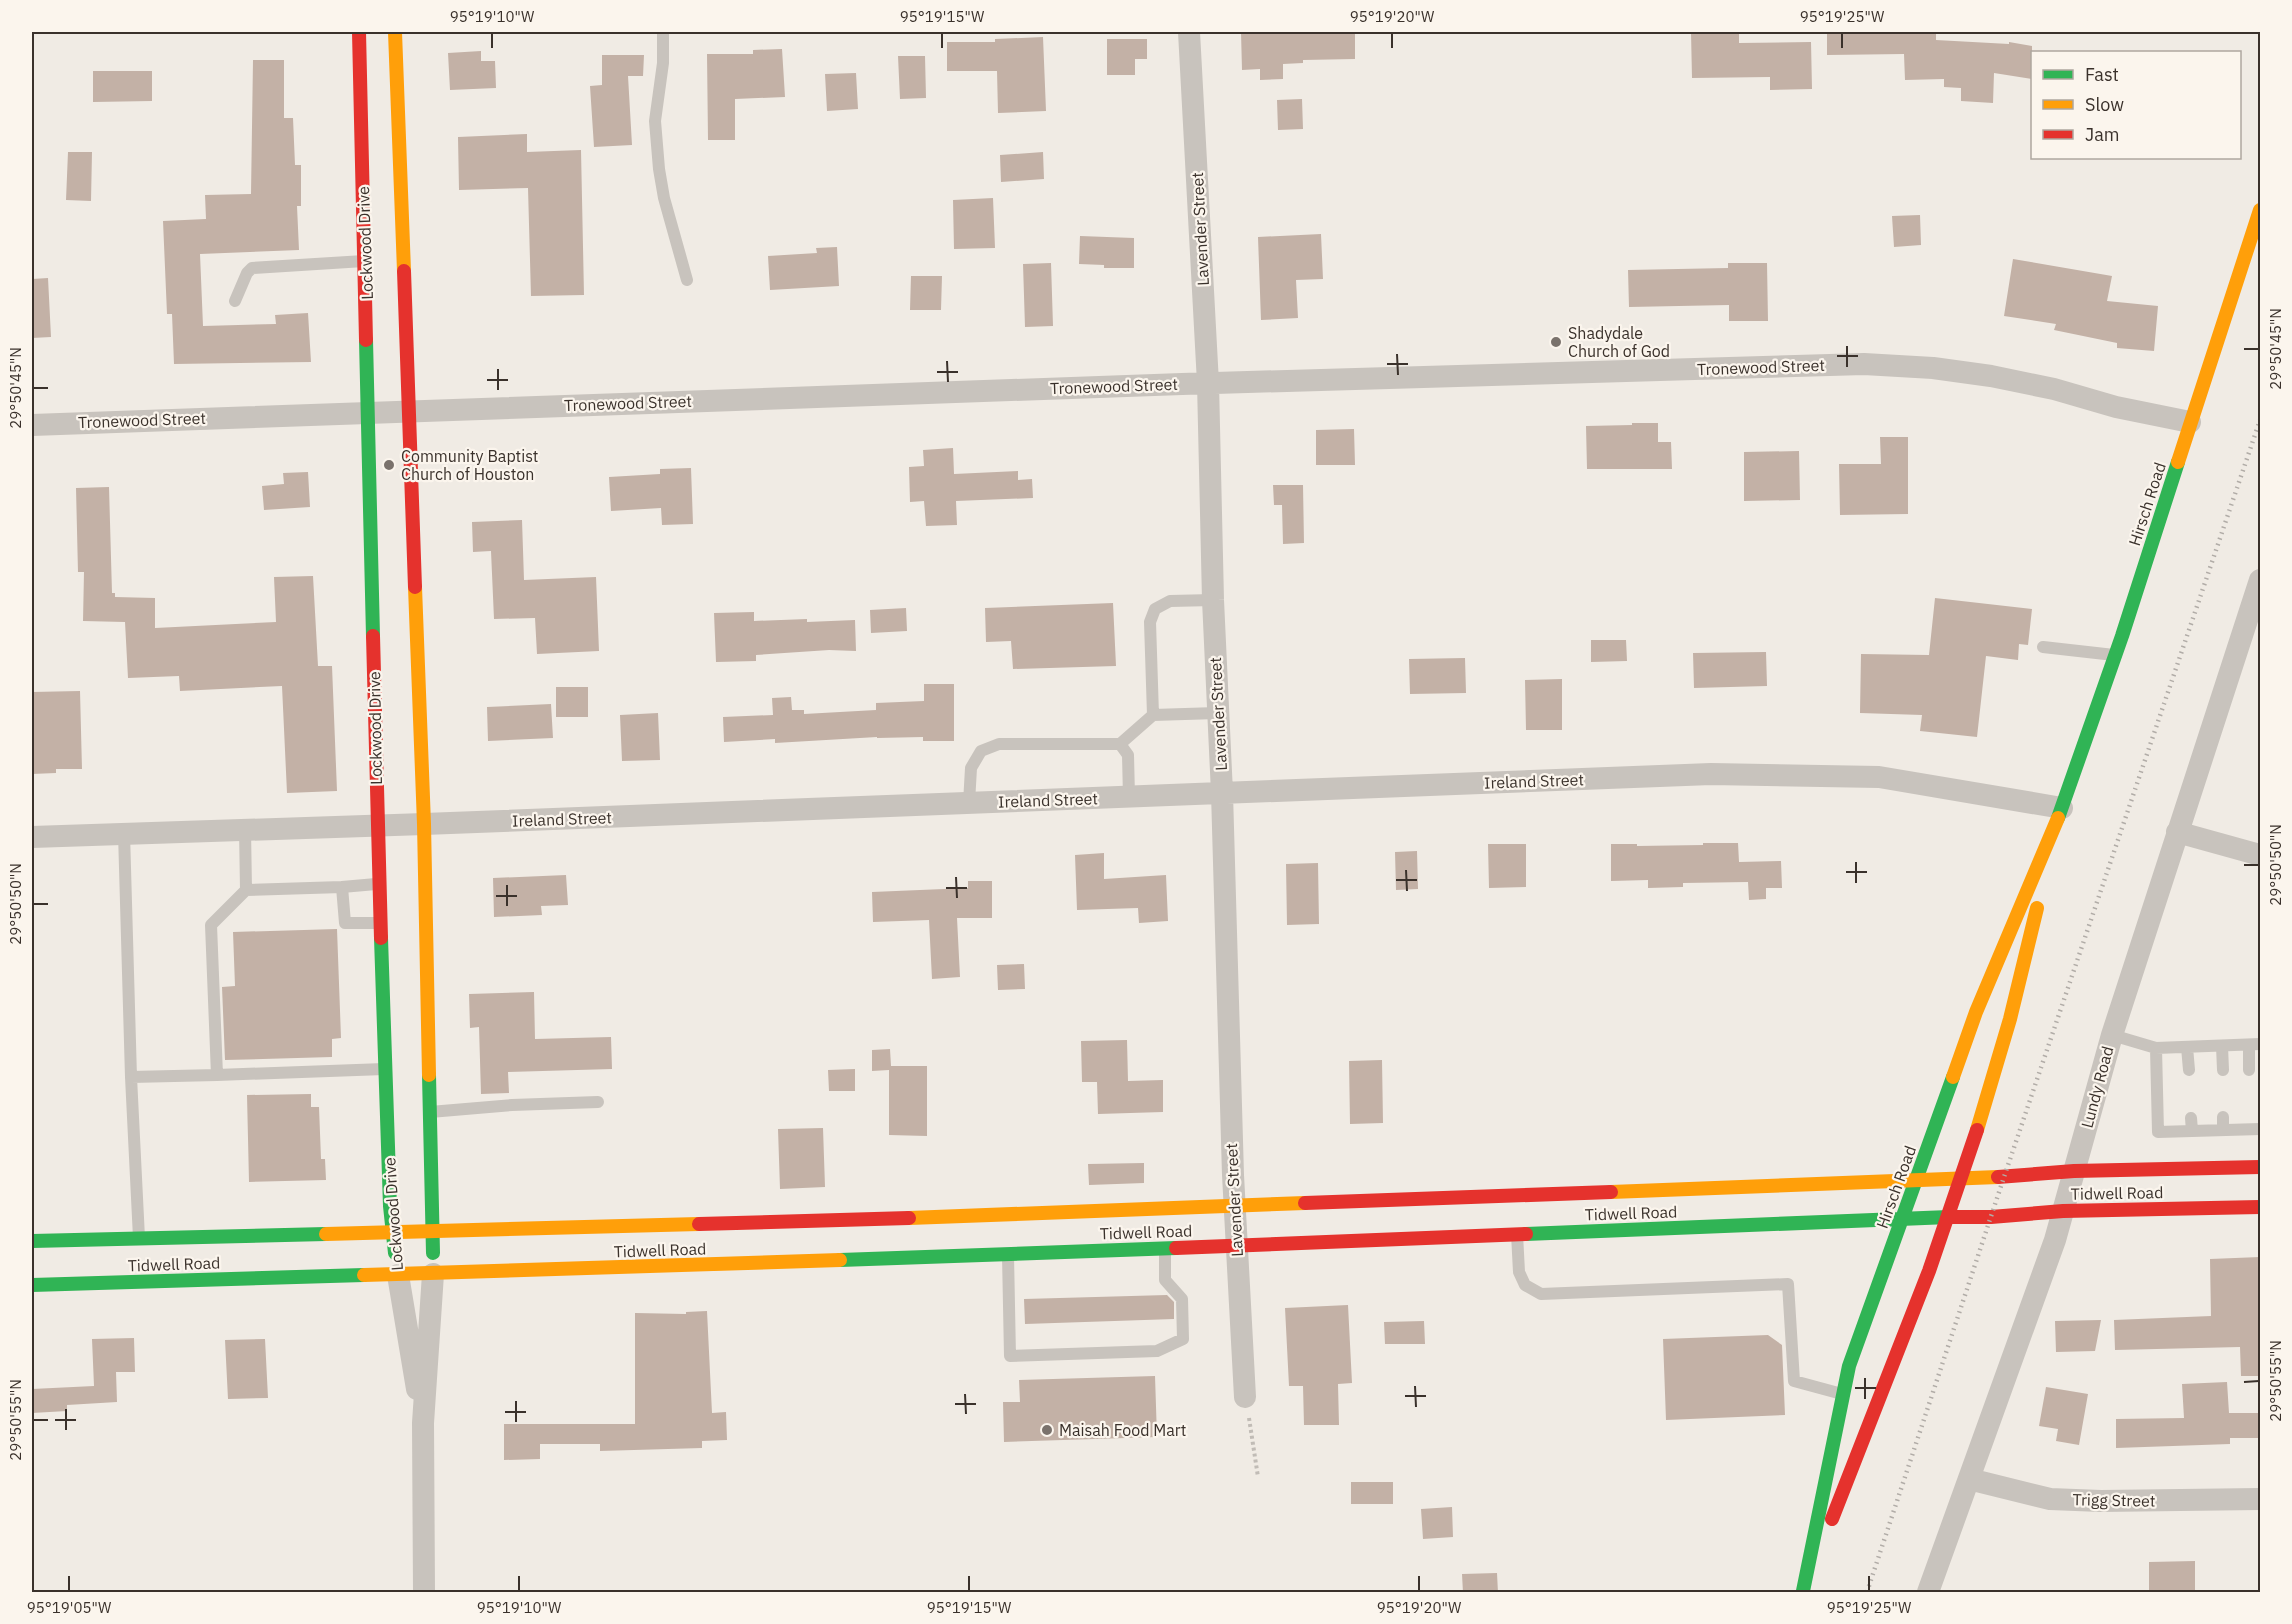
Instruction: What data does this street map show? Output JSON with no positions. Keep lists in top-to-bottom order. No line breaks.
{"streets":{"main road":["Lockwood Drive","Hirsch Road","Tidwell Road"],"street":["Lavender Street","Tronewood Street","Ireland Street","Lundy Road","Trigg Street"]},"crossings":[["Lavender Street","Tronewood Street"],["Lavender Street","Ireland Street"],["Lavender Street","Tidwell Road"],["Lockwood Drive","Tronewood Street"],["Lockwood Drive","Ireland Street"],["Lockwood Drive","Tidwell Road"],["Tronewood Street","Hirsch Road"],["Hirsch Road","Ireland Street"],["Hirsch Road","Tidwell Road"],["Lundy Road","Tidwell Road"],["Lundy Road","Trigg Street"]],"places":["Shadydale Church of God","Community Baptist Church of Houston","Maisah Food Mart"],"legend":["Fast","Slow","Jam"],"coordinates":["95°19'10\"W","95°19'15\"W","95°19'20\"W","95°19'25\"W","29°50'45\"N","29°50'50\"N","29°50'55\"N","95°19'05\"W"]}
